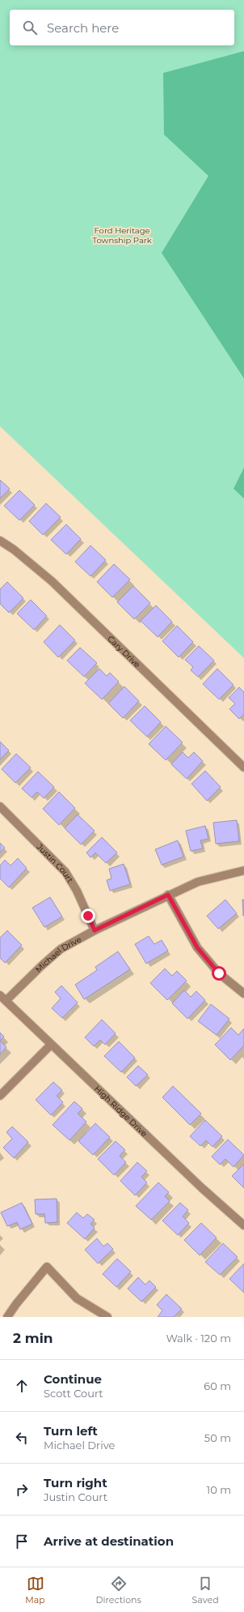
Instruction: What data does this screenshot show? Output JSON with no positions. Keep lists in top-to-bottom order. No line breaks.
{"streets":{"street":["Cary Drive","Justin Court","Michael Drive","High Ridge Drive"]},"crossings":[["Justin Court","Michael Drive"],["Michael Drive","High Ridge Drive"]],"parks":["Ford Heritage Township Park"],"page":{"search":"Search here","heading":["2 min","Walk · 120 m"],"list":[["Continue","Scott Court","60 m"],["Turn left","Michael Drive","50 m"],["Turn right","Justin Court","10 m"],"Arrive at destination"],"nav":["Map","Directions","Saved"]}}
